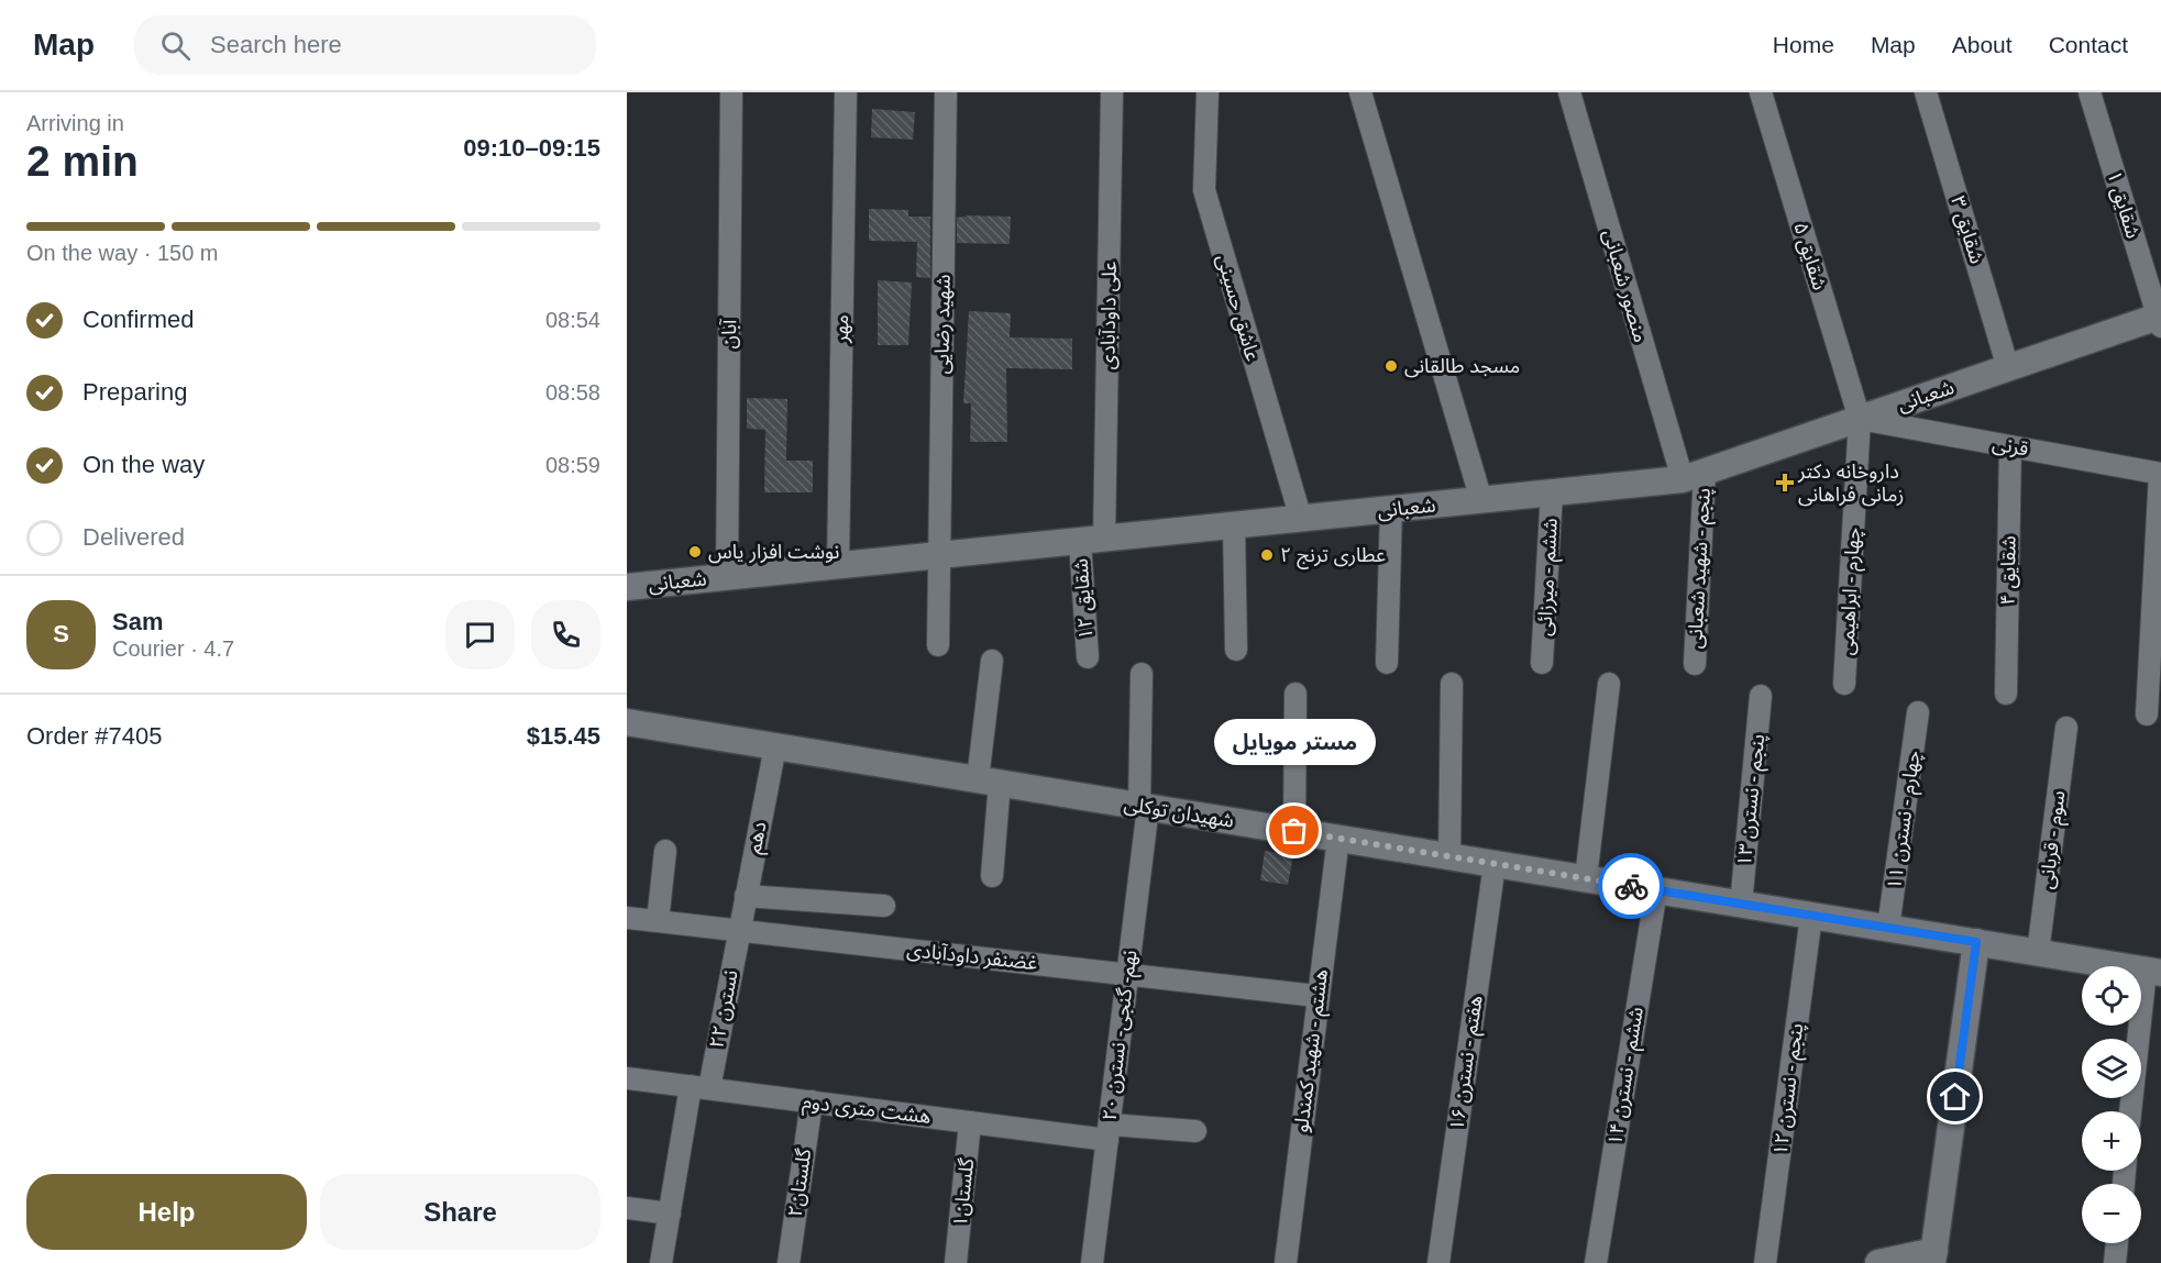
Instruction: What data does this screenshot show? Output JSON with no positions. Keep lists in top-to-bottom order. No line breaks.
{"streets":{"street":["شقایق ۱","شقایق ۳","شقایق ۵","منصور شعبانی","عاشق حسینی","علی داودآبادی","شهید رضایی","مهر","آبان","شعبانی","قرنی","پنجم - شهید شعبانی","شقایق ۴","ششم - میرزائی","چهارم - ابراهیمی","شقایق ۱۲","پنجم - نسترن ۱۳","شهیدان توکلی","چهارم - نسترن ۱۱","دهم","سوم - قربانی","غضنفر داودآبادی","نسترن ۲۲","نهم- گنجی- نسترن ۲۰","هشتم - شهید کمندلو","هفتم - نسترن ۱۶","ششم - نسترن ۱۴","پنجم - نسترن ۱۲","هشت متری دوم","گلستان۲","گلستان۱"]},"crossings":[["شقایق ۱","شعبانی"],["شقایق ۳","شعبانی"],["شقایق ۵","شعبانی"],["شقایق ۵","قرنی"],["شقایق ۵","چهارم - ابراهیمی"],["منصور شعبانی","شعبانی"],["منصور شعبانی","پنجم - شهید شعبانی"],["عاشق حسینی","شعبانی"],["علی داودآبادی","شعبانی"],["علی داودآبادی","شقایق ۱۲"],["شهید رضایی","شعبانی"],["مهر","شعبانی"],["آبان","شعبانی"],["شعبانی","قرنی"],["شعبانی","پنجم - شهید شعبانی"],["شعبانی","ششم - میرزائی"],["شعبانی","چهارم - ابراهیمی"],["شعبانی","شقایق ۱۲"],["قرنی","شقایق ۴"],["قرنی","چهارم - ابراهیمی"],["پنجم - نسترن ۱۳","شهیدان توکلی"],["شهیدان توکلی","چهارم - نسترن ۱۱"],["شهیدان توکلی","دهم"],["شهیدان توکلی","سوم - قربانی"],["شهیدان توکلی","نهم- گنجی- نسترن ۲۰"],["شهیدان توکلی","هشتم - شهید کمندلو"],["شهیدان توکلی","هفتم - نسترن ۱۶"],["شهیدان توکلی","ششم - نسترن ۱۴"],["شهیدان توکلی","پنجم - نسترن ۱۲"],["دهم","غضنفر داودآبادی"],["دهم","نسترن ۲۲"],["غضنفر داودآبادی","نسترن ۲۲"],["غضنفر داودآبادی","نهم- گنجی- نسترن ۲۰"],["غضنفر داودآبادی","هشتم - شهید کمندلو"],["نسترن ۲۲","هشت متری دوم"],["نهم- گنجی- نسترن ۲۰","هشت متری دوم"],["هشت متری دوم","گلستان۲"],["هشت متری دوم","گلستان۱"]],"places":{"other":["مسجد طالقانی","نوشت افزار یاس","عطاری ترنج ۲","مستر مویایل"],"health":["داروخانه دکتر زمانی فراهانی"]},"page":{"header":"Map","search":"Search here","nav":["Home","Map","About","Contact"],"heading":["2 min","Arriving in","09:10–09:15"],"panel":["Sam","Courier · 4.7","Order #7405","$15.45"],"bar":"On the way · 150 m","list":[["Confirmed","08:54"],["Preparing","08:58"],["On the way","08:59"],"Delivered"],"round":"S","bubble":"مستر مویایل","map_buttons":["+","−"],"buttons":["Help","Share"]}}
